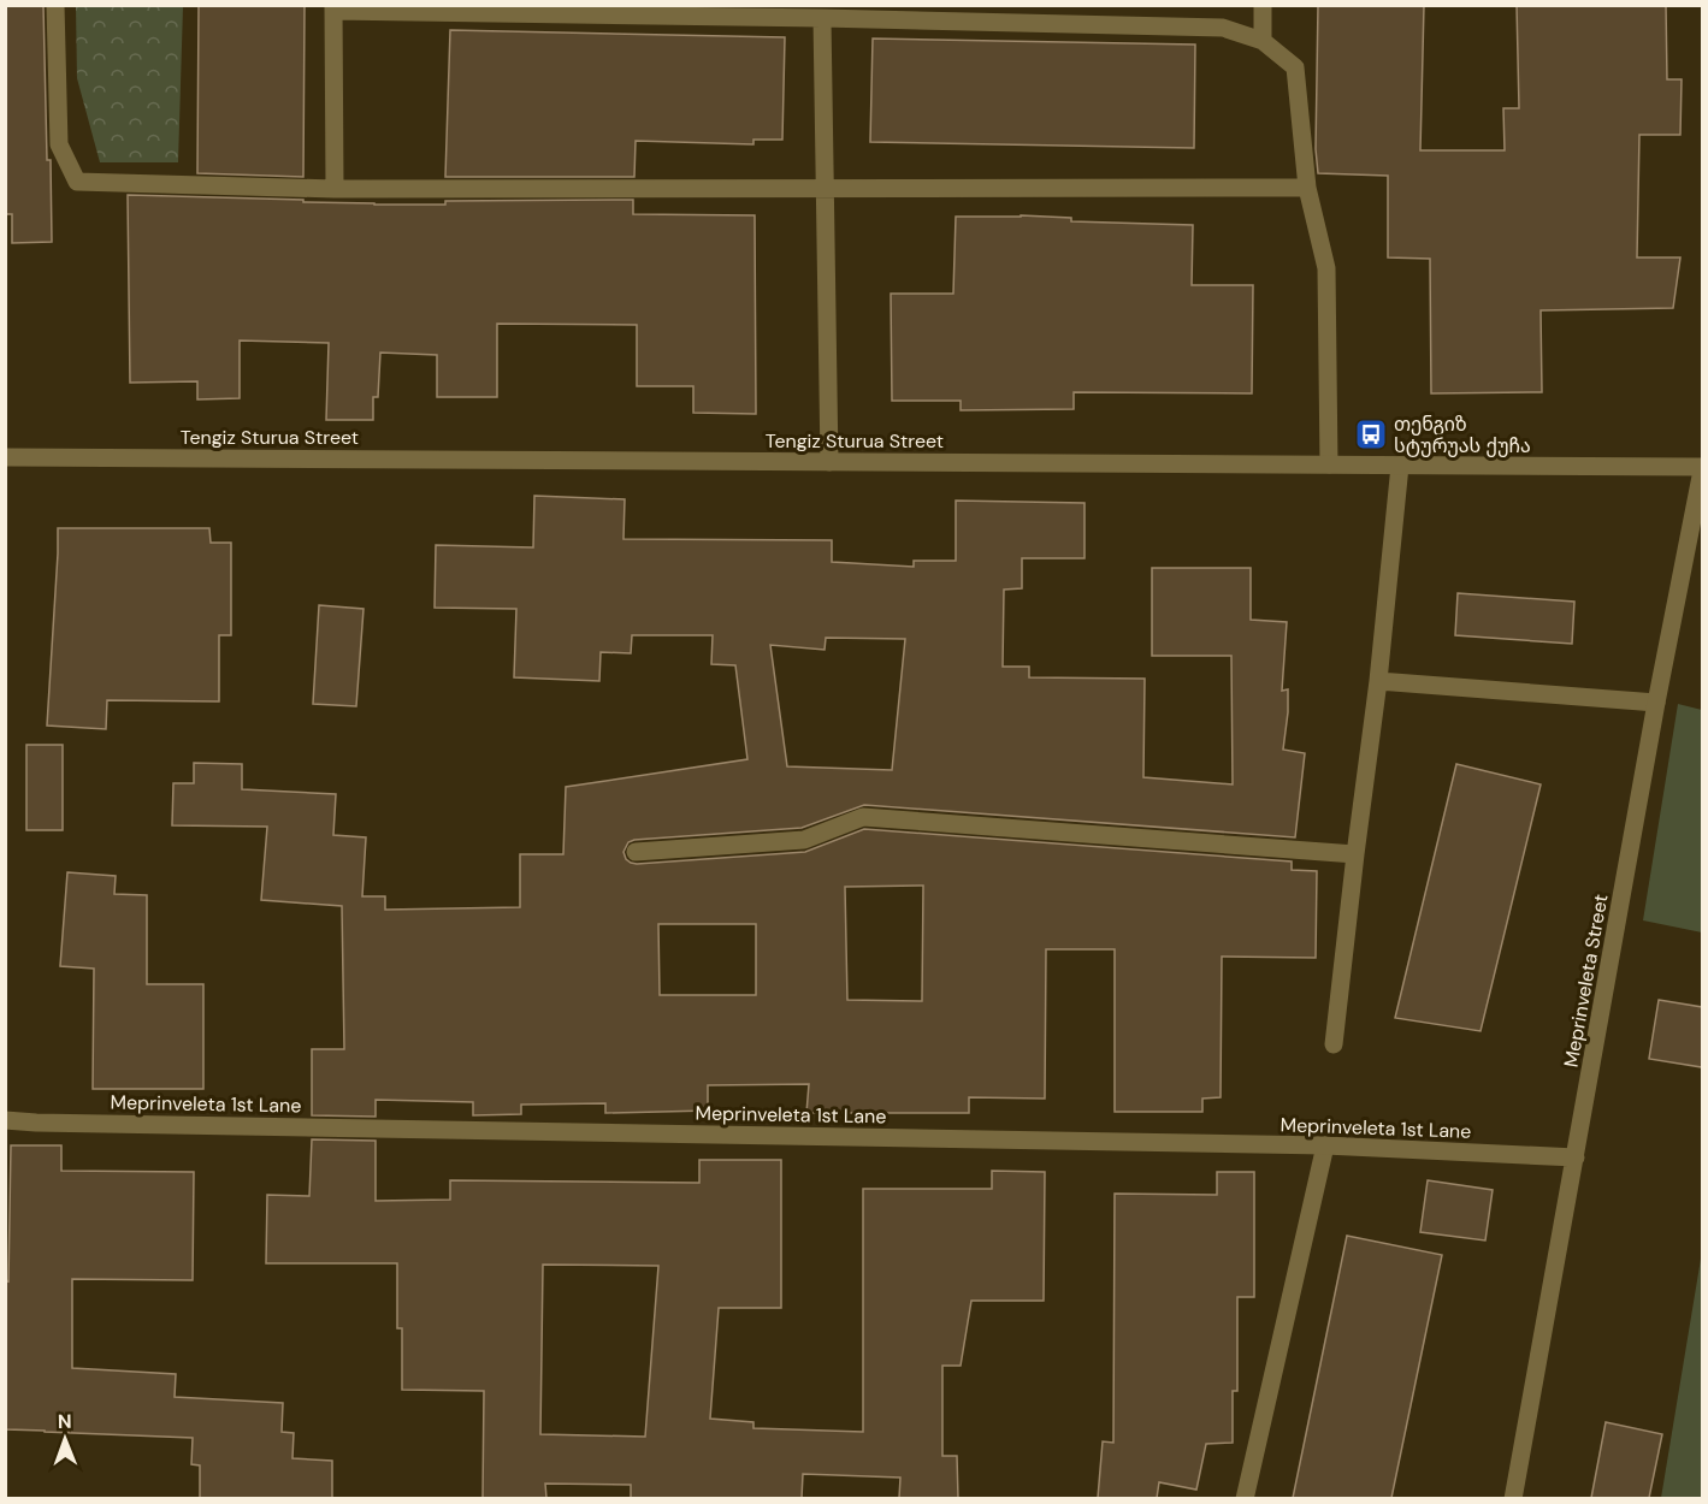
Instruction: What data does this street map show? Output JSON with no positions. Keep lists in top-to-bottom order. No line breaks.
{"streets":{"street":["Tengiz Sturua Street","Meprinveleta Street","Meprinveleta 1st Lane"]},"crossings":[["Tengiz Sturua Street","Meprinveleta Street"],["Meprinveleta Street","Meprinveleta 1st Lane"]],"places":{"bus stop":["თენგიზ სტურუას ქუჩა"]},"north":"top"}
